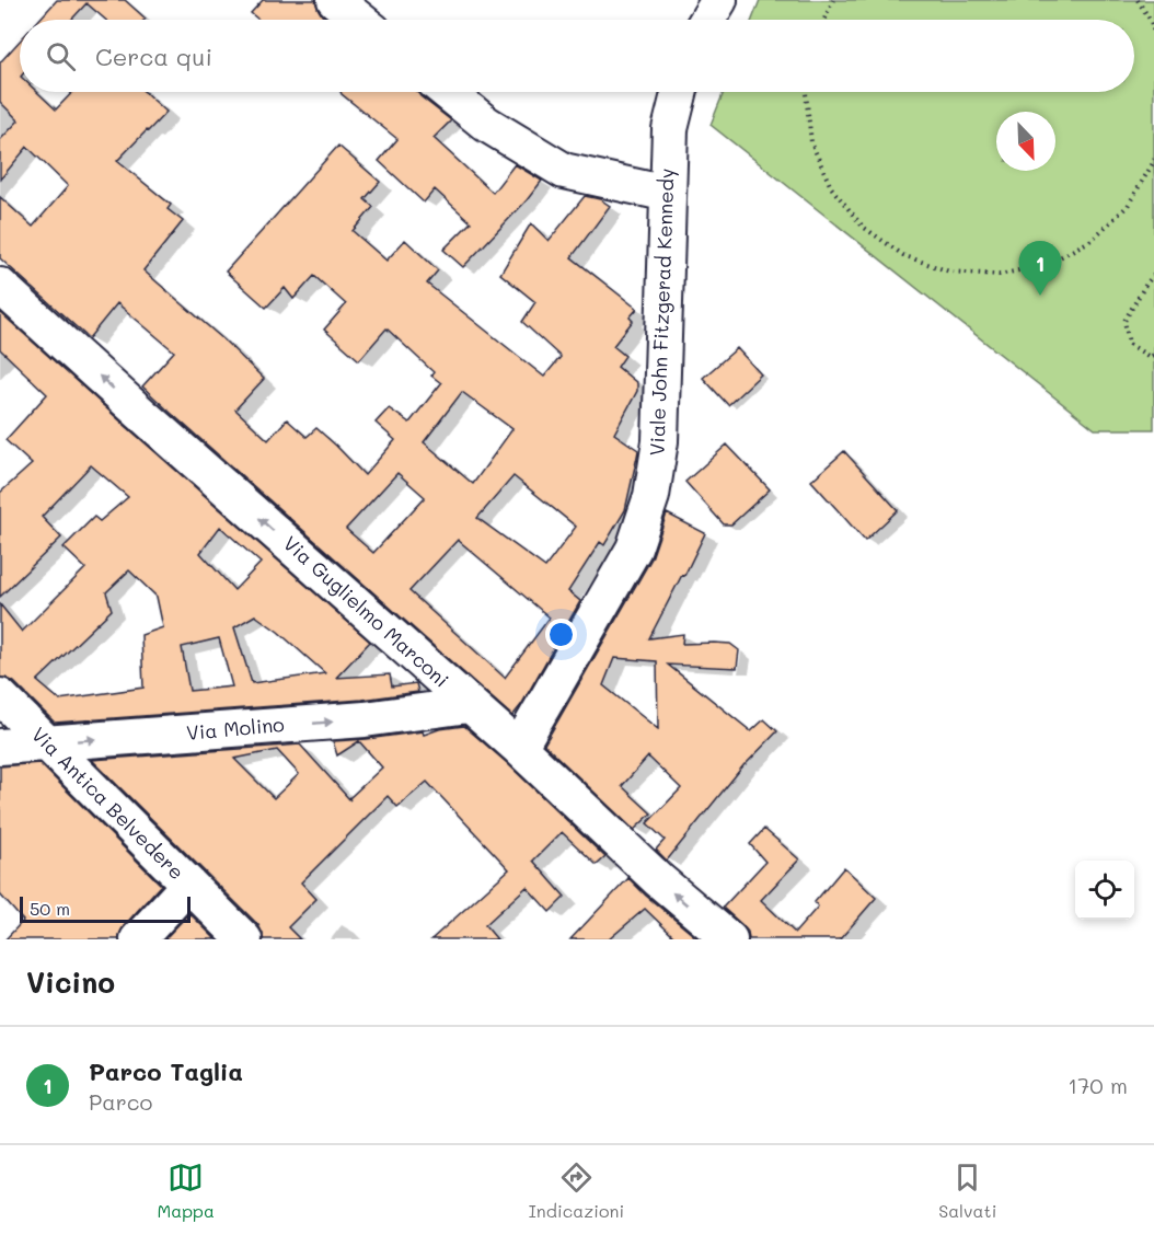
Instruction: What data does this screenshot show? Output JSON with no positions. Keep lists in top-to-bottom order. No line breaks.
{"streets":{"street":["Viale John Fitzgerad Kennedy","Via Guglielmo Marconi","Via Molino","Via Antica Belvedere"]},"crossings":[["Viale John Fitzgerad Kennedy","Via Guglielmo Marconi"],["Via Guglielmo Marconi","Via Molino"],["Via Molino","Via Antica Belvedere"]],"one_way":["Via Guglielmo Marconi","Via Molino"],"scale_bar":"50 m","north":"bottom right","page":{"search":"Cerca qui","pins":"1","scale":"50 m","heading":"Vicino","list":[{"mark":"1","name":"Parco Taglia","note":"Parco","value":"170 m"}],"nav":["Mappa","Indicazioni","Salvati"]}}
